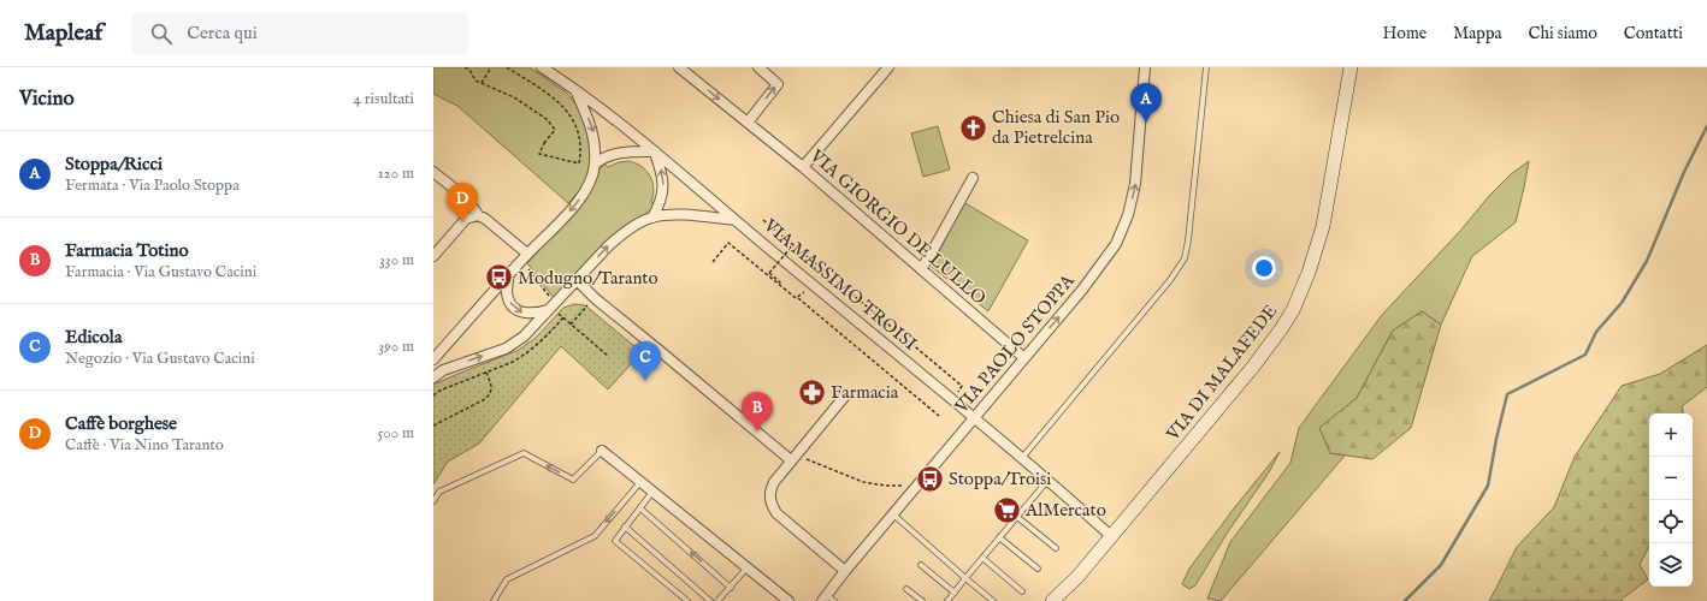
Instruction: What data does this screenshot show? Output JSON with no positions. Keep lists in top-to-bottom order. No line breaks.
{"streets":{"street":["VIA GIORGIO DE LULLO","VIA MASSIMO TROISI","VIA PAOLO STOPPA","VIA DI MALAFEDE"]},"crossings":[["VIA GIORGIO DE LULLO","VIA PAOLO STOPPA"],["VIA MASSIMO TROISI","VIA PAOLO STOPPA"],["VIA MASSIMO TROISI","VIA DI MALAFEDE"]],"one_way":["VIA PAOLO STOPPA"],"places":{"church":["Chiesa di San Pio da Pietrelcina"],"bus stop":["Modugno/Taranto","Stoppa/Troisi"],"pharmacy":["Farmacia"],"supermarket":["AlMercato"]},"page":{"header":"Mapleaf","search":"Cerca qui","nav":["Home","Mappa","Chi siamo","Contatti"],"heading":["Vicino","4 risultati"],"pins":["A","D","C","B"],"list":[{"mark":"A","name":"Stoppa/Ricci","note":"Fermata · Via Paolo Stoppa","value":"120 m"},{"mark":"B","name":"Farmacia Totino","note":"Farmacia · Via Gustavo Cacini","value":"330 m"},{"mark":"C","name":"Edicola","note":"Negozio · Via Gustavo Cacini","value":"390 m"},{"mark":"D","name":"Caffè borghese","note":"Caffè · Via Nino Taranto","value":"500 m"}],"map_buttons":["+","−"]}}
